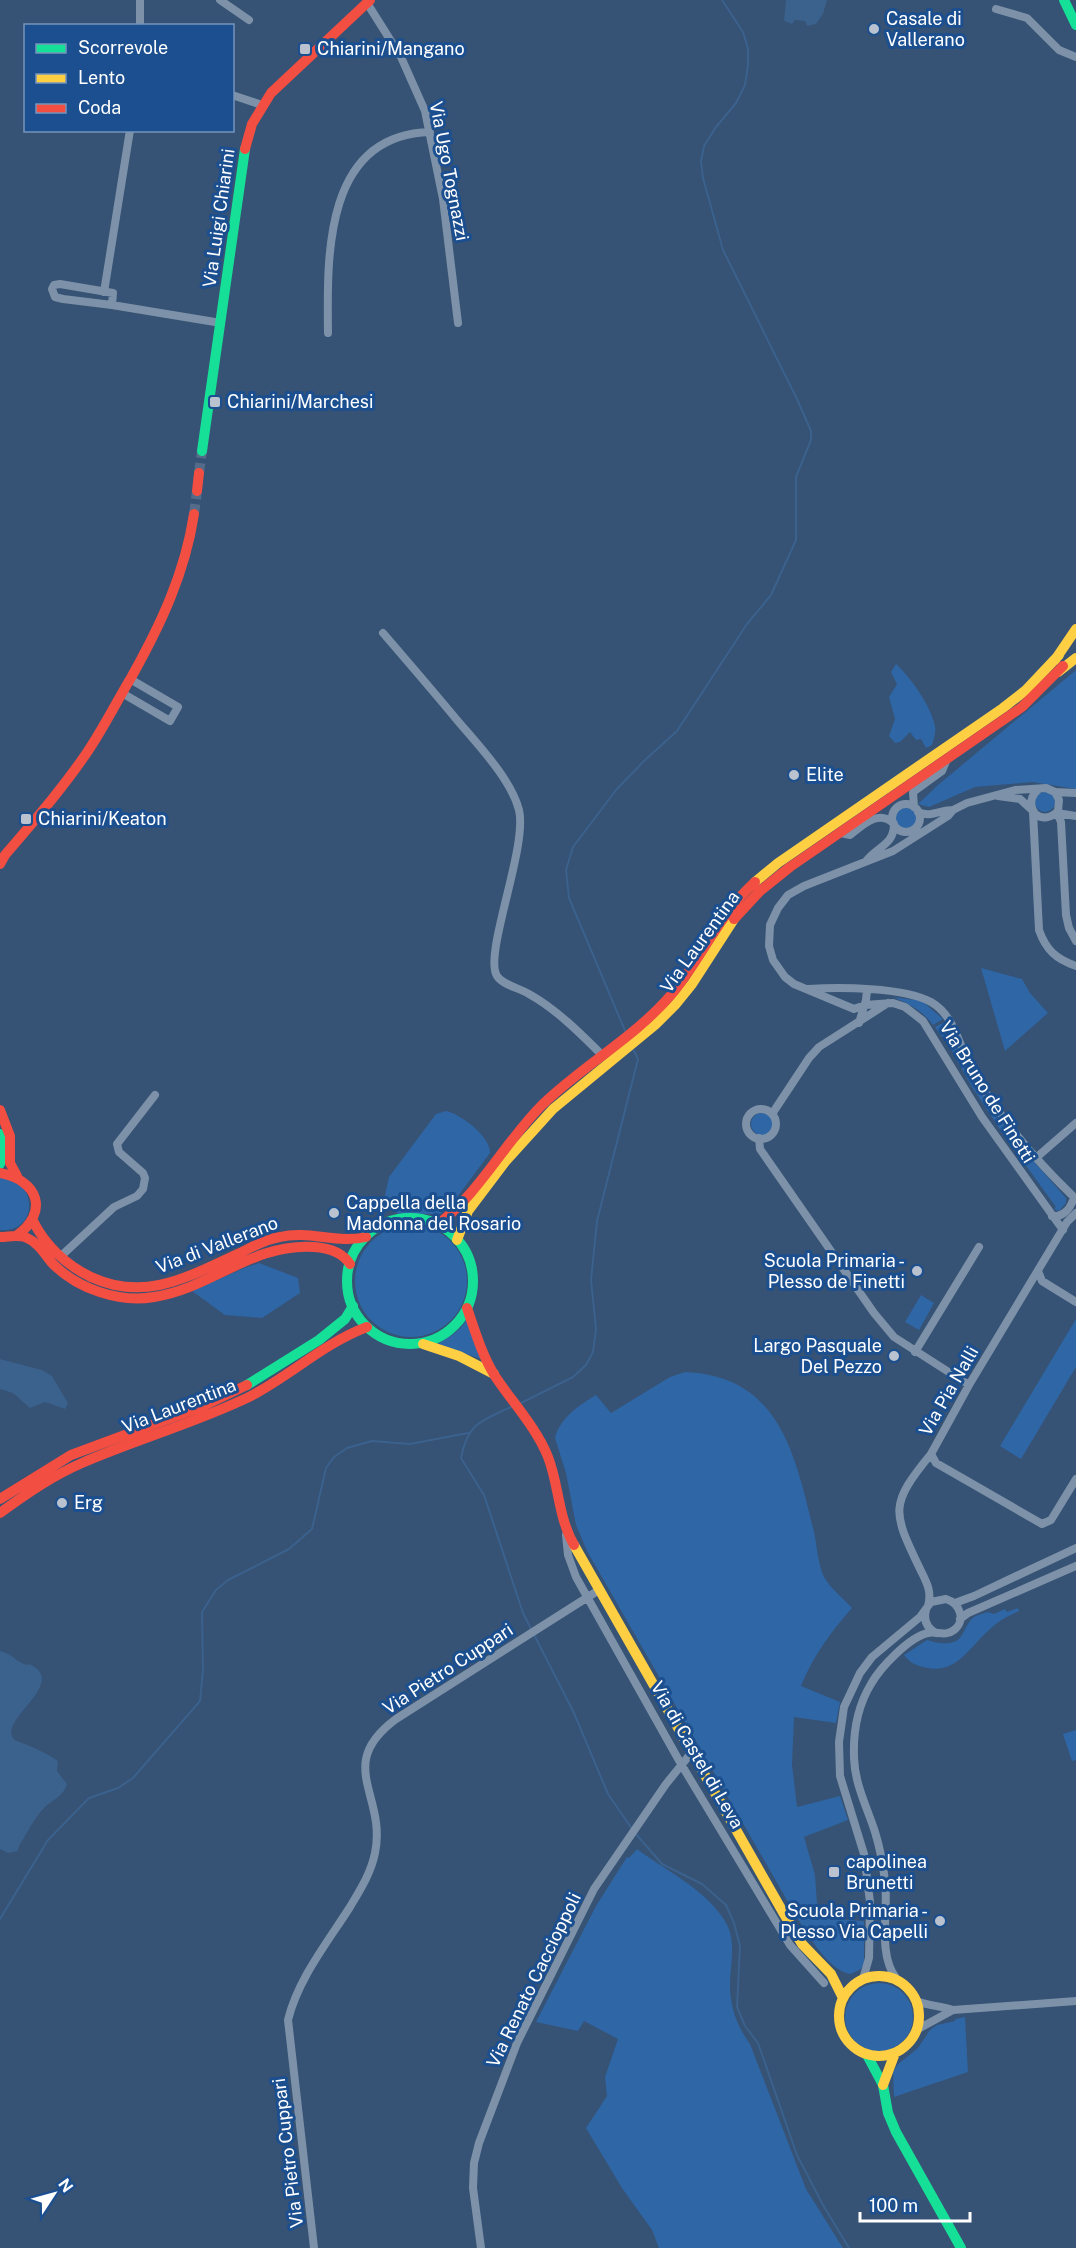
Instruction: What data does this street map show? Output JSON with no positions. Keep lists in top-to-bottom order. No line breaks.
{"streets":{"main road":["Via Luigi Chiarini","Via Laurentina","Via di Vallerano","Via di Castel di Leva"],"street":["Via Ugo Tognazzi","Via Bruno de Finetti","Via Pia Nalli","Via Pietro Cuppari","Via Renato Caccioppoli"]},"crossings":[["Via Ugo Tognazzi","Via Luigi Chiarini"],["Via Laurentina","Via di Vallerano"],["Via Laurentina","Via di Castel di Leva"],["Via Bruno de Finetti","Via Pia Nalli"],["Via di Vallerano","Via di Castel di Leva"],["Via Pietro Cuppari","Via di Castel di Leva"],["Via di Castel di Leva","Via Renato Caccioppoli"]],"places":{"other":["Casale di Vallerano","Elite","Cappella della Madonna del Rosario","Scuola Primaria - Plesso de Finetti","Largo Pasquale Del Pezzo","Erg","Scuola Primaria - Plesso Via Capelli"],"transit":["Chiarini/Mangano","Chiarini/Marchesi","Chiarini/Keaton","capolinea Brunetti"]},"legend":["Scorrevole","Lento","Coda"],"scale_bar":"100 m","north":"top right"}
